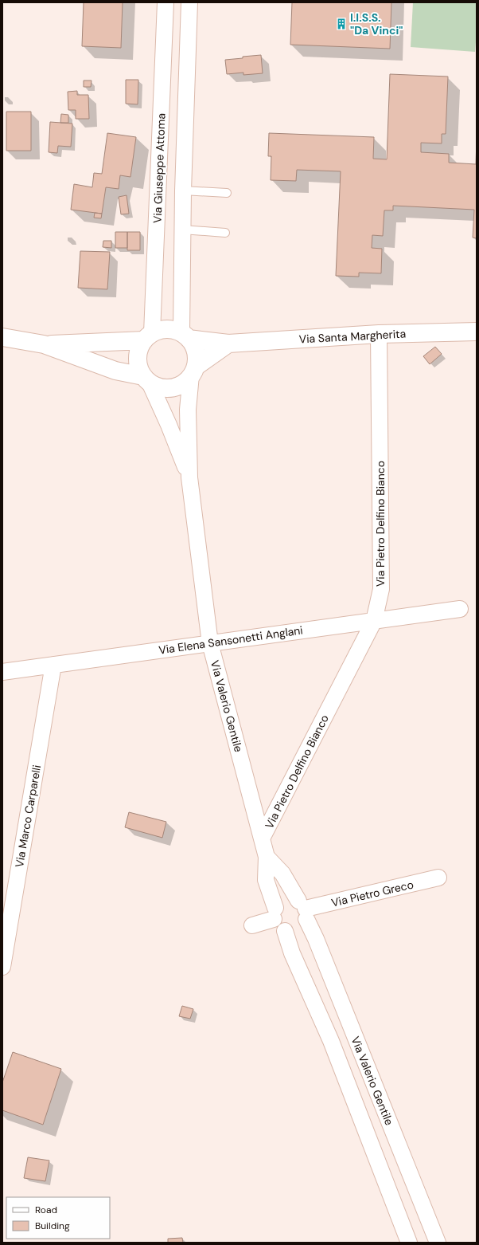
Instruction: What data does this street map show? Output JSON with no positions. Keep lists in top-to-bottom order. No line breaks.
{"streets":{"street":["Via Giuseppe Attoma","Via Santa Margherita","Via Pietro Delfino Bianco","Via Elena Sansonetti Anglani","Via Valerio Gentile","Via Marco Carparelli","Via Pietro Greco"]},"crossings":[["Via Giuseppe Attoma","Via Santa Margherita"],["Via Giuseppe Attoma","Via Valerio Gentile"],["Via Santa Margherita","Via Pietro Delfino Bianco"],["Via Santa Margherita","Via Valerio Gentile"],["Via Pietro Delfino Bianco","Via Elena Sansonetti Anglani"],["Via Pietro Delfino Bianco","Via Valerio Gentile"],["Via Elena Sansonetti Anglani","Via Valerio Gentile"],["Via Elena Sansonetti Anglani","Via Marco Carparelli"],["Via Valerio Gentile","Via Pietro Greco"]],"places":{"building":["I.I.S.S. \"Da Vinci\""]},"legend":["Road","Building"]}
